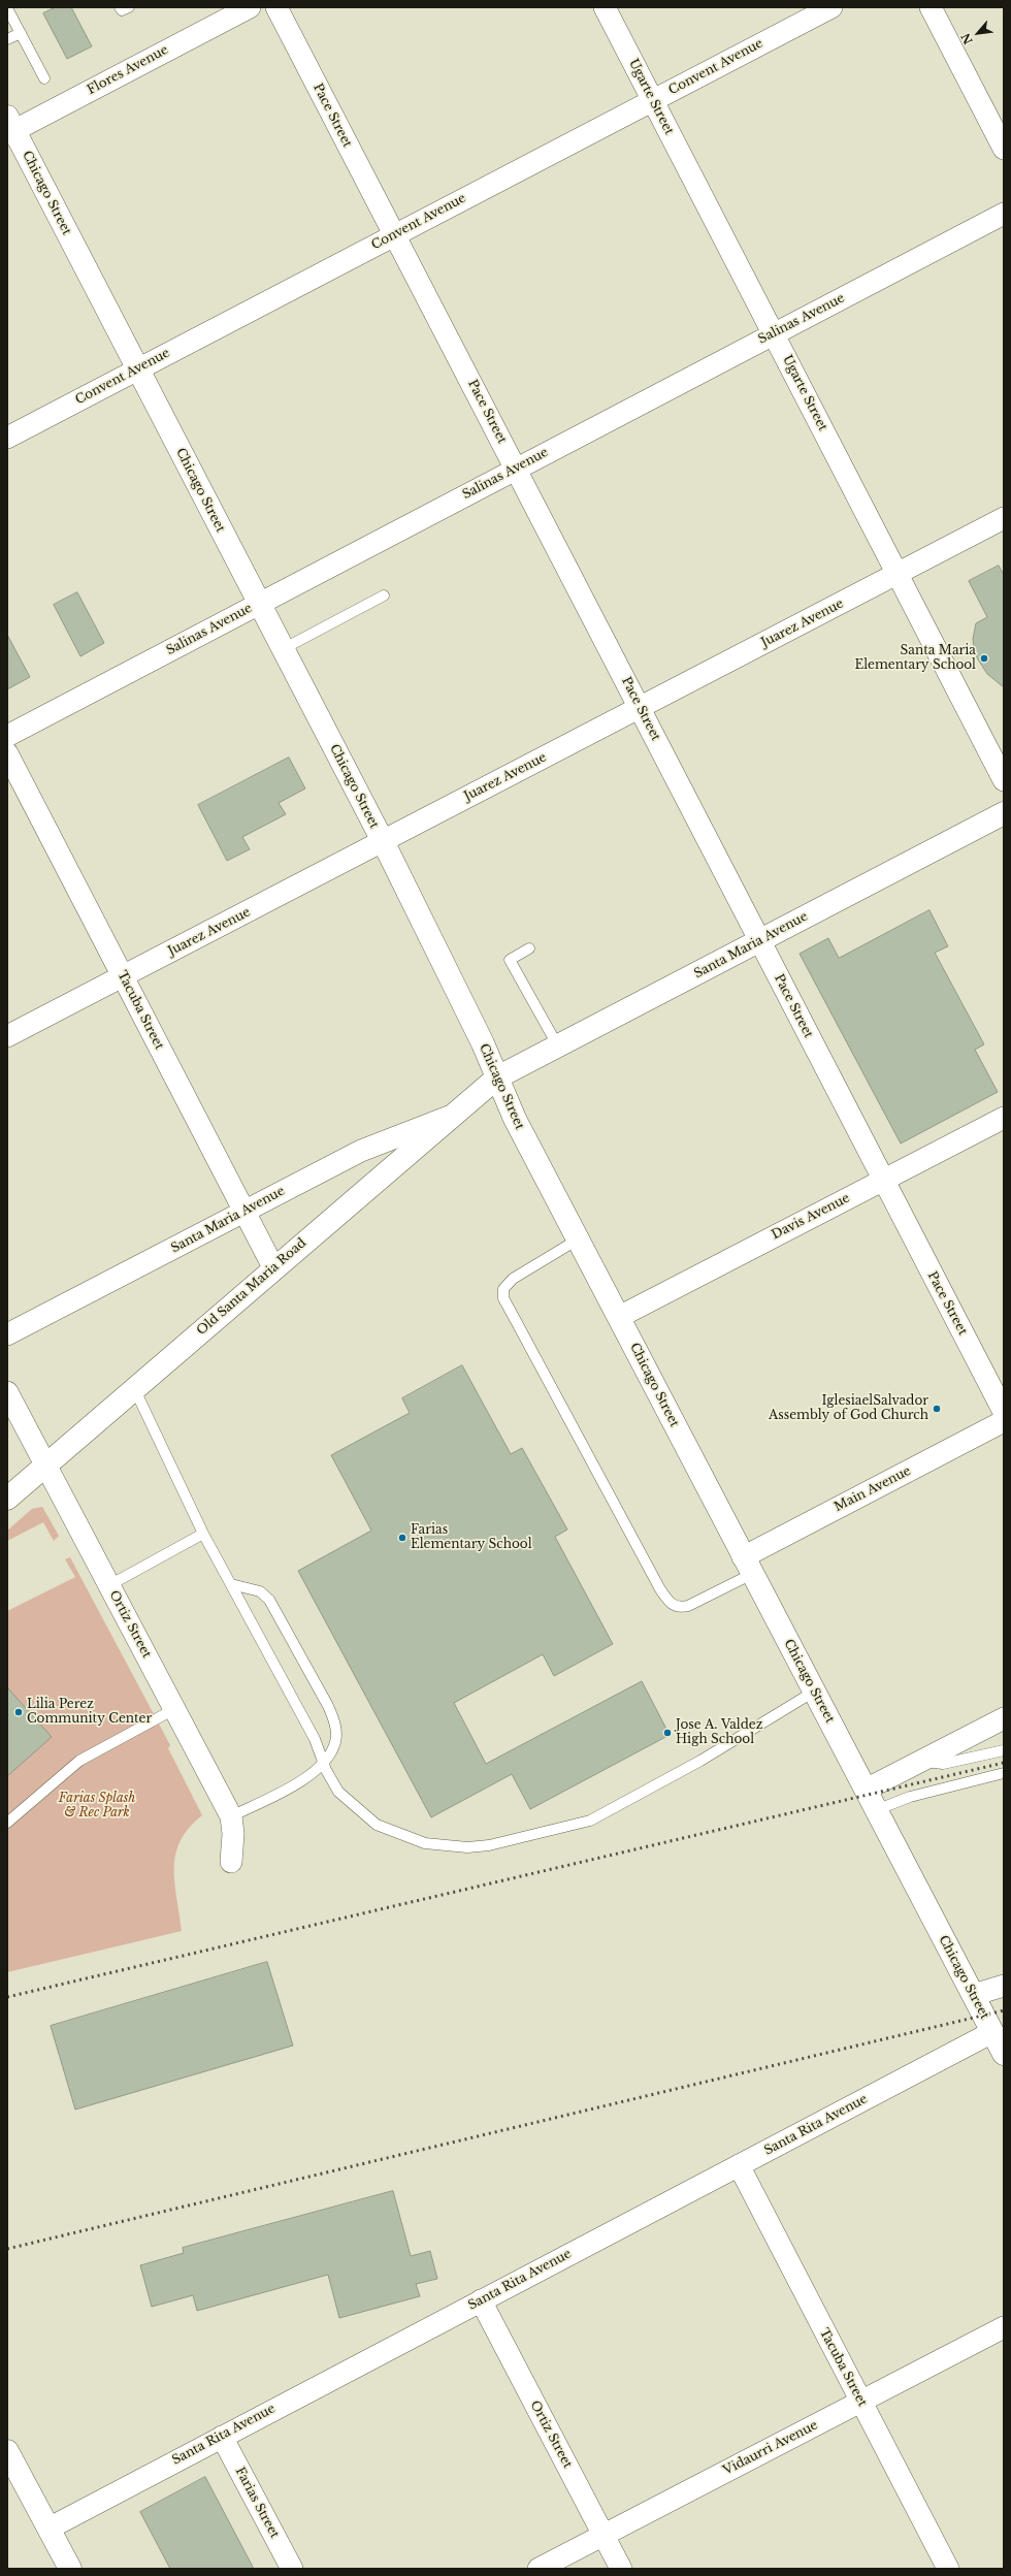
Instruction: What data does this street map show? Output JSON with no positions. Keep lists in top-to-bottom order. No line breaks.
{"streets":{"street":["Convent Avenue","Flores Avenue","Ugarte Street","Pace Street","Chicago Street","Salinas Avenue","Juarez Avenue","Santa Maria Avenue","Tacuba Street","Davis Avenue","Old Santa Maria Road","Main Avenue","Ortiz Street","Santa Rita Avenue","Vidaurri Avenue","Farias Street"]},"crossings":[["Convent Avenue","Ugarte Street"],["Convent Avenue","Pace Street"],["Convent Avenue","Chicago Street"],["Flores Avenue","Chicago Street"],["Ugarte Street","Salinas Avenue"],["Ugarte Street","Juarez Avenue"],["Pace Street","Salinas Avenue"],["Pace Street","Juarez Avenue"],["Pace Street","Santa Maria Avenue"],["Pace Street","Davis Avenue"],["Chicago Street","Salinas Avenue"],["Chicago Street","Juarez Avenue"],["Chicago Street","Santa Maria Avenue"],["Chicago Street","Davis Avenue"],["Chicago Street","Old Santa Maria Road"],["Chicago Street","Main Avenue"],["Chicago Street","Santa Rita Avenue"],["Juarez Avenue","Tacuba Street"],["Santa Maria Avenue","Tacuba Street"],["Santa Maria Avenue","Old Santa Maria Road"],["Tacuba Street","Old Santa Maria Road"],["Tacuba Street","Santa Rita Avenue"],["Tacuba Street","Vidaurri Avenue"],["Old Santa Maria Road","Ortiz Street"],["Ortiz Street","Santa Rita Avenue"],["Ortiz Street","Vidaurri Avenue"],["Santa Rita Avenue","Farias Street"]],"parks":["Farias Splash & Rec Park"],"places":["Santa Maria Elementary School","IglesiaelSalvador Assembly of God Church","Farias Elementary School","Lilia Perez Community Center","Jose A. Valdez High School"],"north":"bottom left"}
